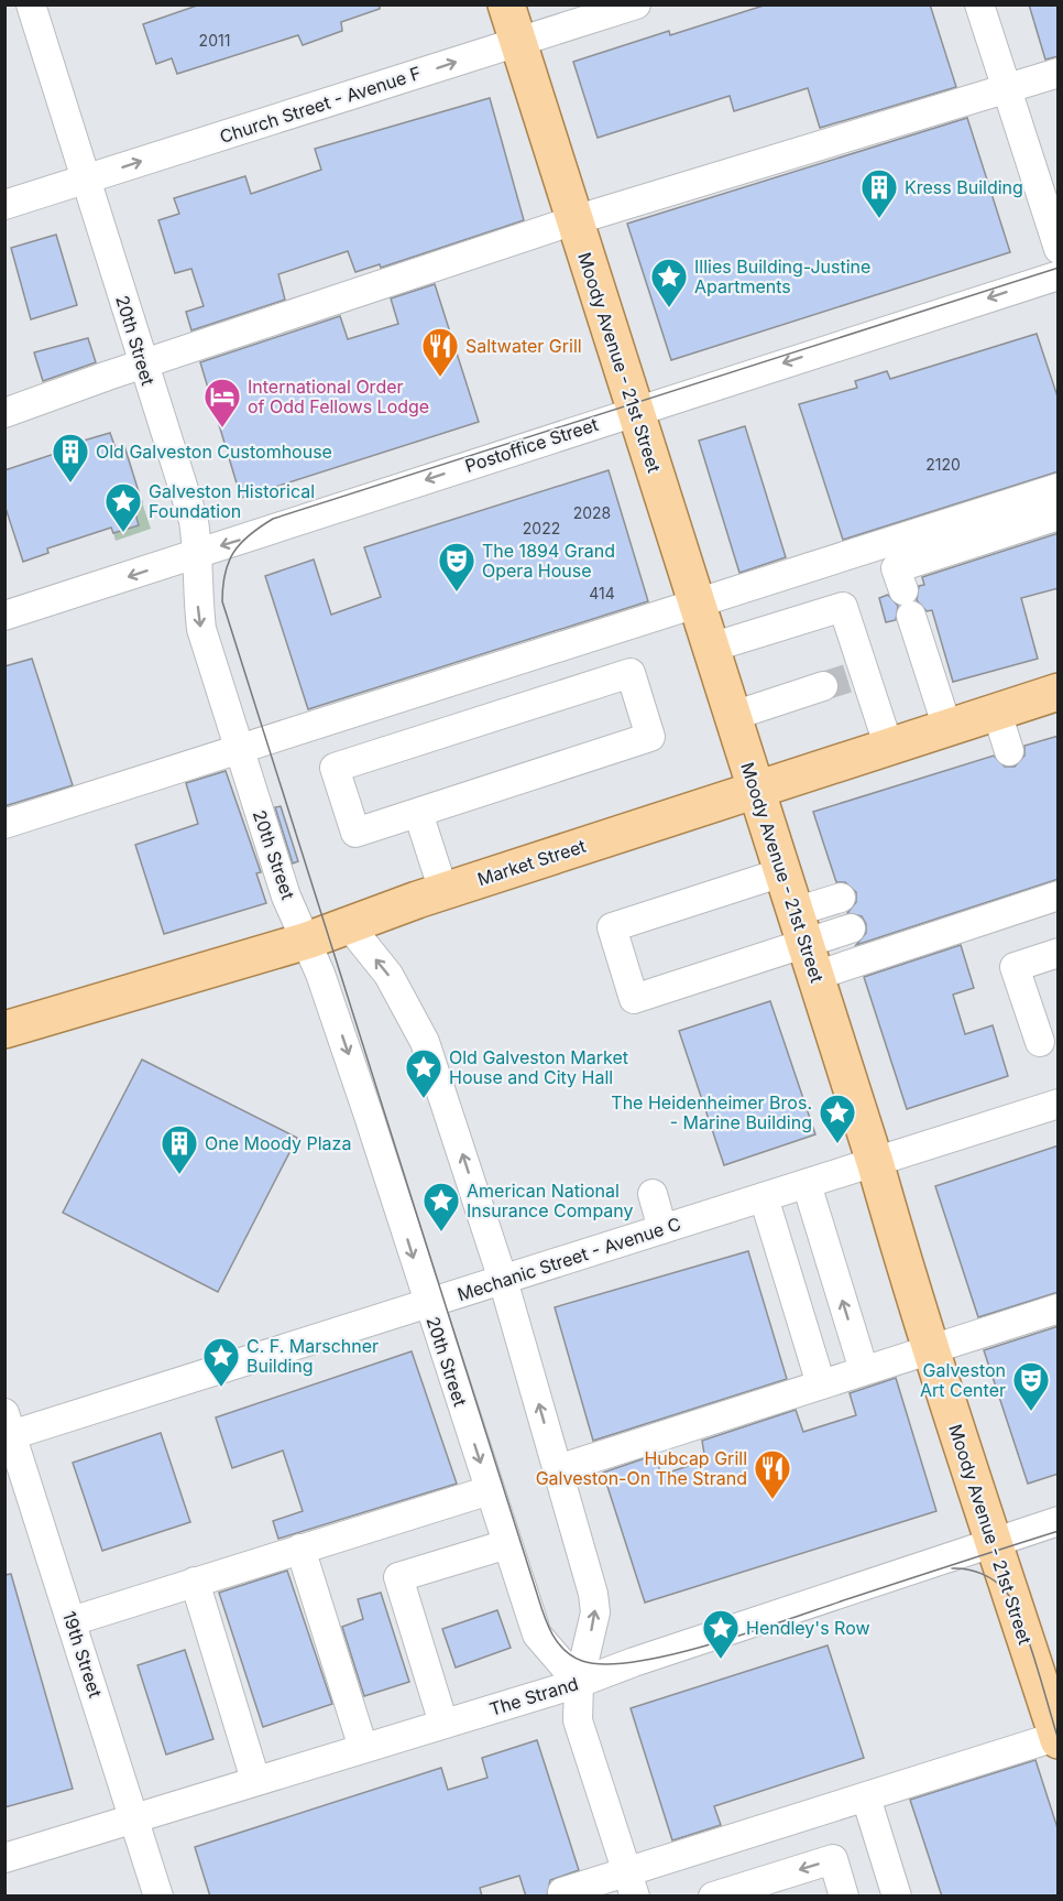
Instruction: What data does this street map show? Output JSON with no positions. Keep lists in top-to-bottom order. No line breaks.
{"streets":{"main road":["Moody Avenue - 21st Street","Market Street"],"street":["Church Street - Avenue F","20th Street","Postoffice Street","Mechanic Street - Avenue C","19th Street","The Strand"]},"crossings":[["Church Street - Avenue F","20th Street"],["Church Street - Avenue F","Moody Avenue - 21st Street"],["20th Street","Postoffice Street"],["20th Street","Market Street"],["20th Street","Mechanic Street - Avenue C"],["20th Street","The Strand"],["Moody Avenue - 21st Street","Postoffice Street"],["Moody Avenue - 21st Street","Market Street"],["Moody Avenue - 21st Street","Mechanic Street - Avenue C"],["Moody Avenue - 21st Street","The Strand"],["Mechanic Street - Avenue C","19th Street"],["19th Street","The Strand"]],"places":{"building":["Kress Building","Old Galveston Customhouse","One Moody Plaza"],"place":["Illies Building-Justine Apartments","Galveston Historical Foundation","Old Galveston Market House and City Hall","The Heidenheimer Bros. - Marine Building","American National Insurance Company","C. F. Marschner Building","Hendley's Row"],"restaurant":["Saltwater Grill","Hubcap Grill Galveston-On The Strand"],"hotel":["International Order of Odd Fellows Lodge"],"theatre":["The 1894 Grand Opera House","Galveston Art Center"]},"house_numbers":["2011","2120","2028","2022","414"]}
